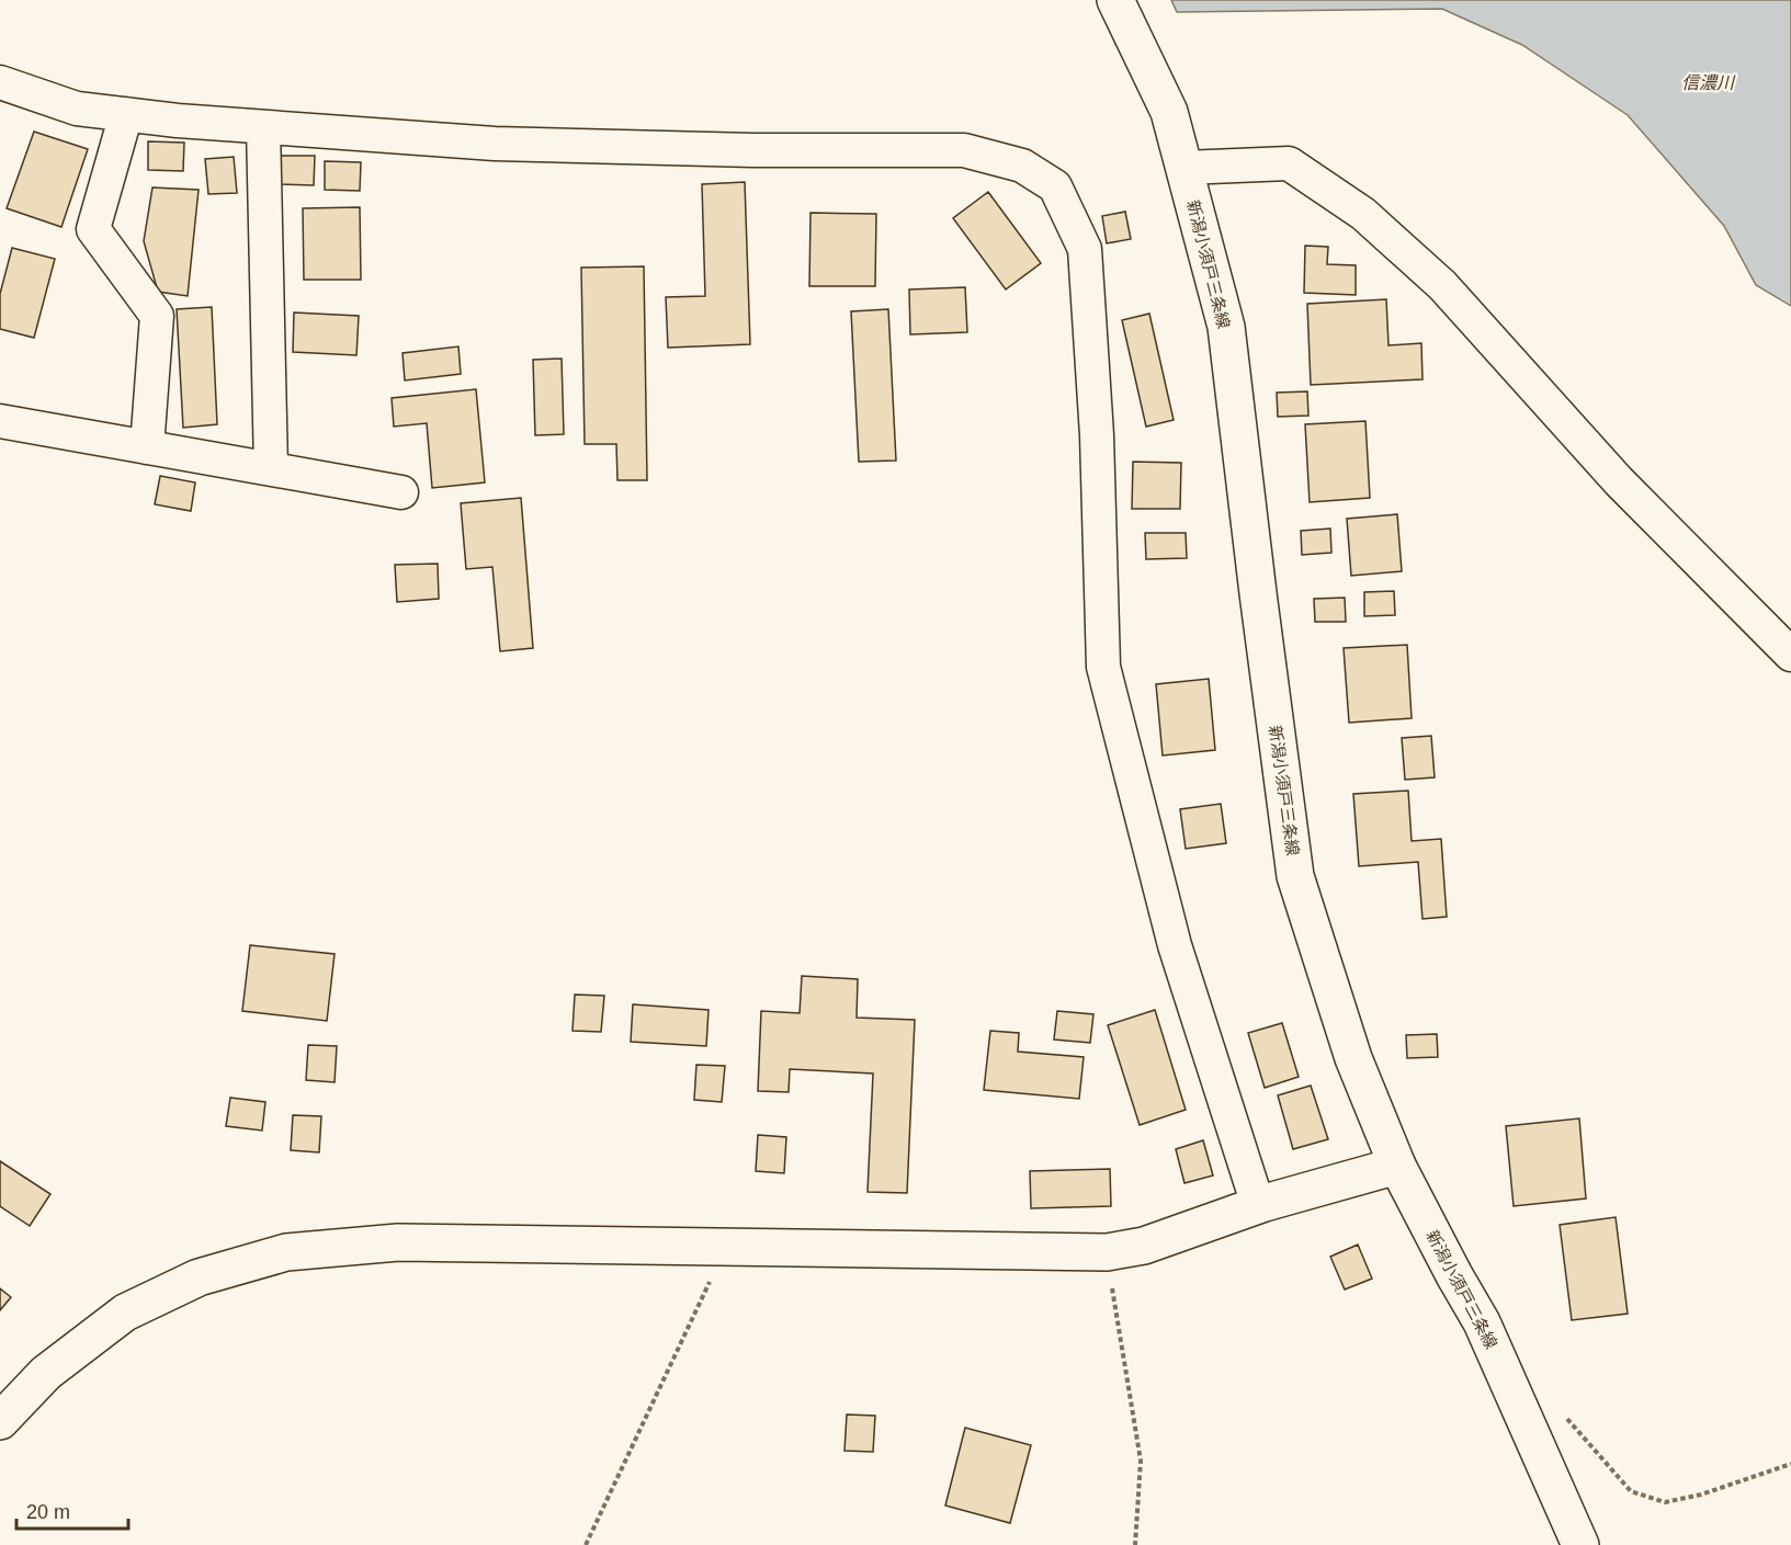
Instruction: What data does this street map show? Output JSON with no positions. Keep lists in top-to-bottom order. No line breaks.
{"streets":{"main road":["新潟小須戸三条線"]},"water":["信濃川"],"scale_bar":"20 m"}
